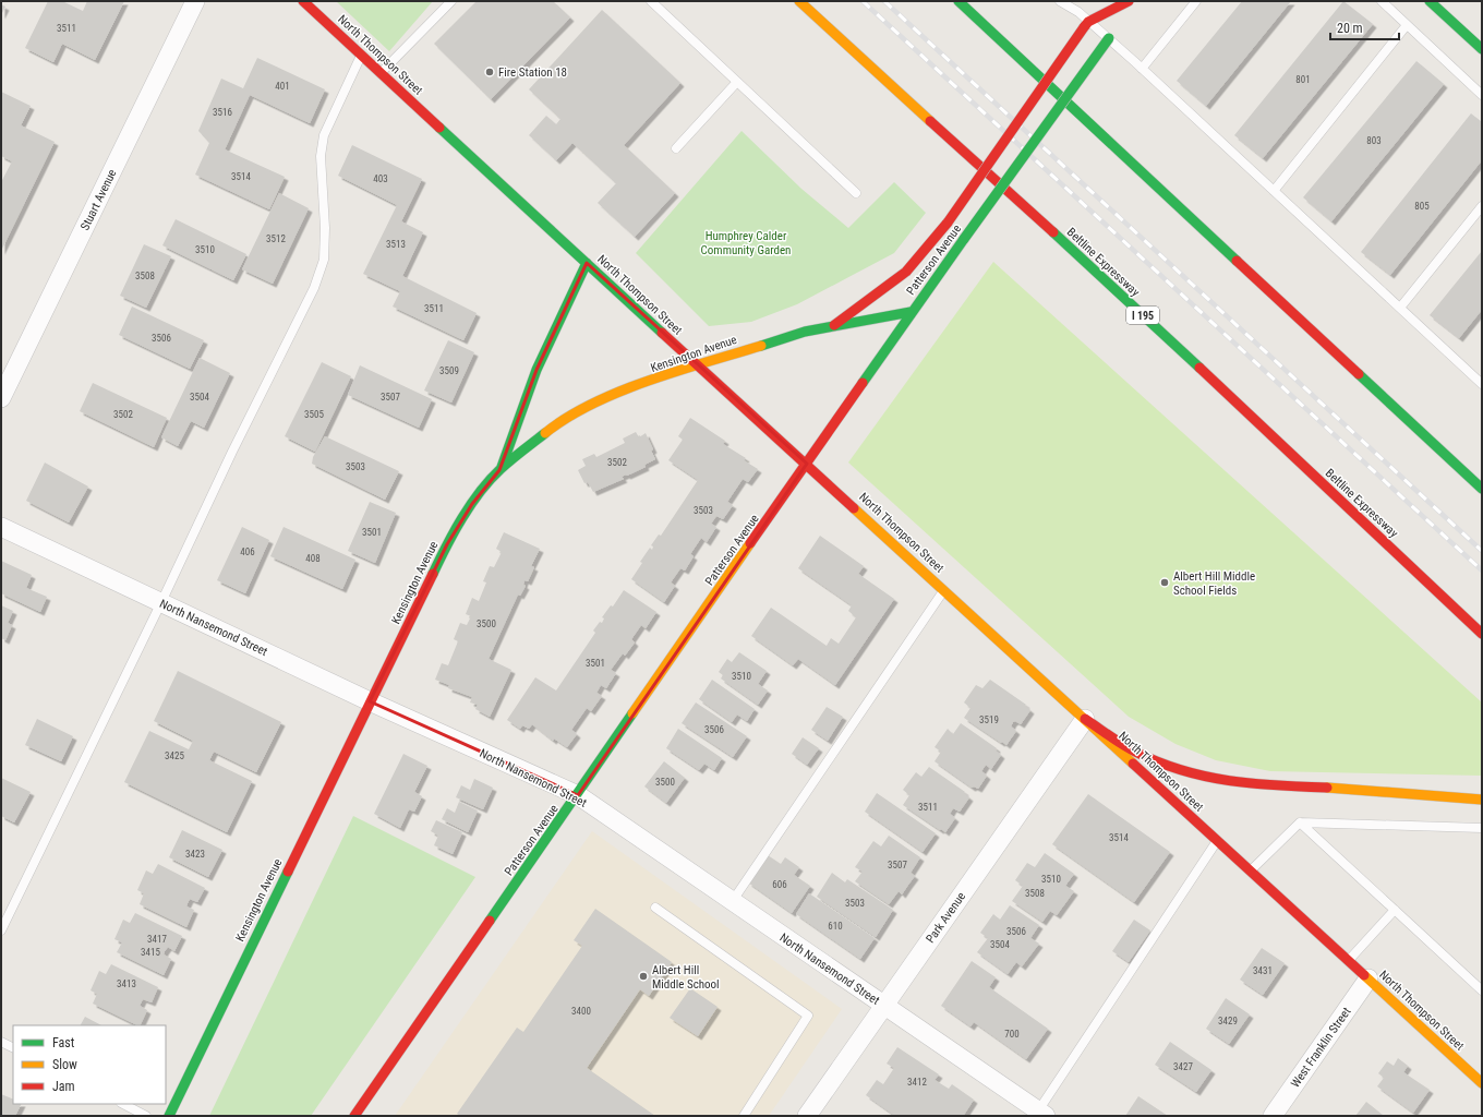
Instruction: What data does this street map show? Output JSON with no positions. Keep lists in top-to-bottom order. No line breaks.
{"streets":{"main road":["North Thompson Street","Patterson Avenue","Beltline Expressway","I 195","Kensington Avenue"],"street":["Stuart Avenue","North Nansemond Street","Park Avenue","West Franklin Street"]},"crossings":[["North Thompson Street","Patterson Avenue"],["North Thompson Street","Kensington Avenue"],["North Thompson Street","Park Avenue"],["North Thompson Street","West Franklin Street"],["Patterson Avenue","Kensington Avenue"],["Patterson Avenue","North Nansemond Street"],["Kensington Avenue","North Nansemond Street"],["North Nansemond Street","Park Avenue"]],"parks":["Humphrey Calder Community Garden"],"places":["Fire Station 18","Albert Hill Middle School Fields","Albert Hill Middle School"],"house_numbers":["3511","801","401","3516","803","3514","403","805","3512","3513","3510","3508","3511","3506","3509","3504","3507","3502","3505","3502","3503","3503","3501","406","408","3500","3501","3510","3519","3506","3425","3500","3511","3514","3423","3507","3510","606","3508","3503","610","3506","3417","3504","3415","3431","3413","3400","3429","700","3427","3412"],"legend":["Fast","Slow","Jam"],"scale_bar":"20 m"}
